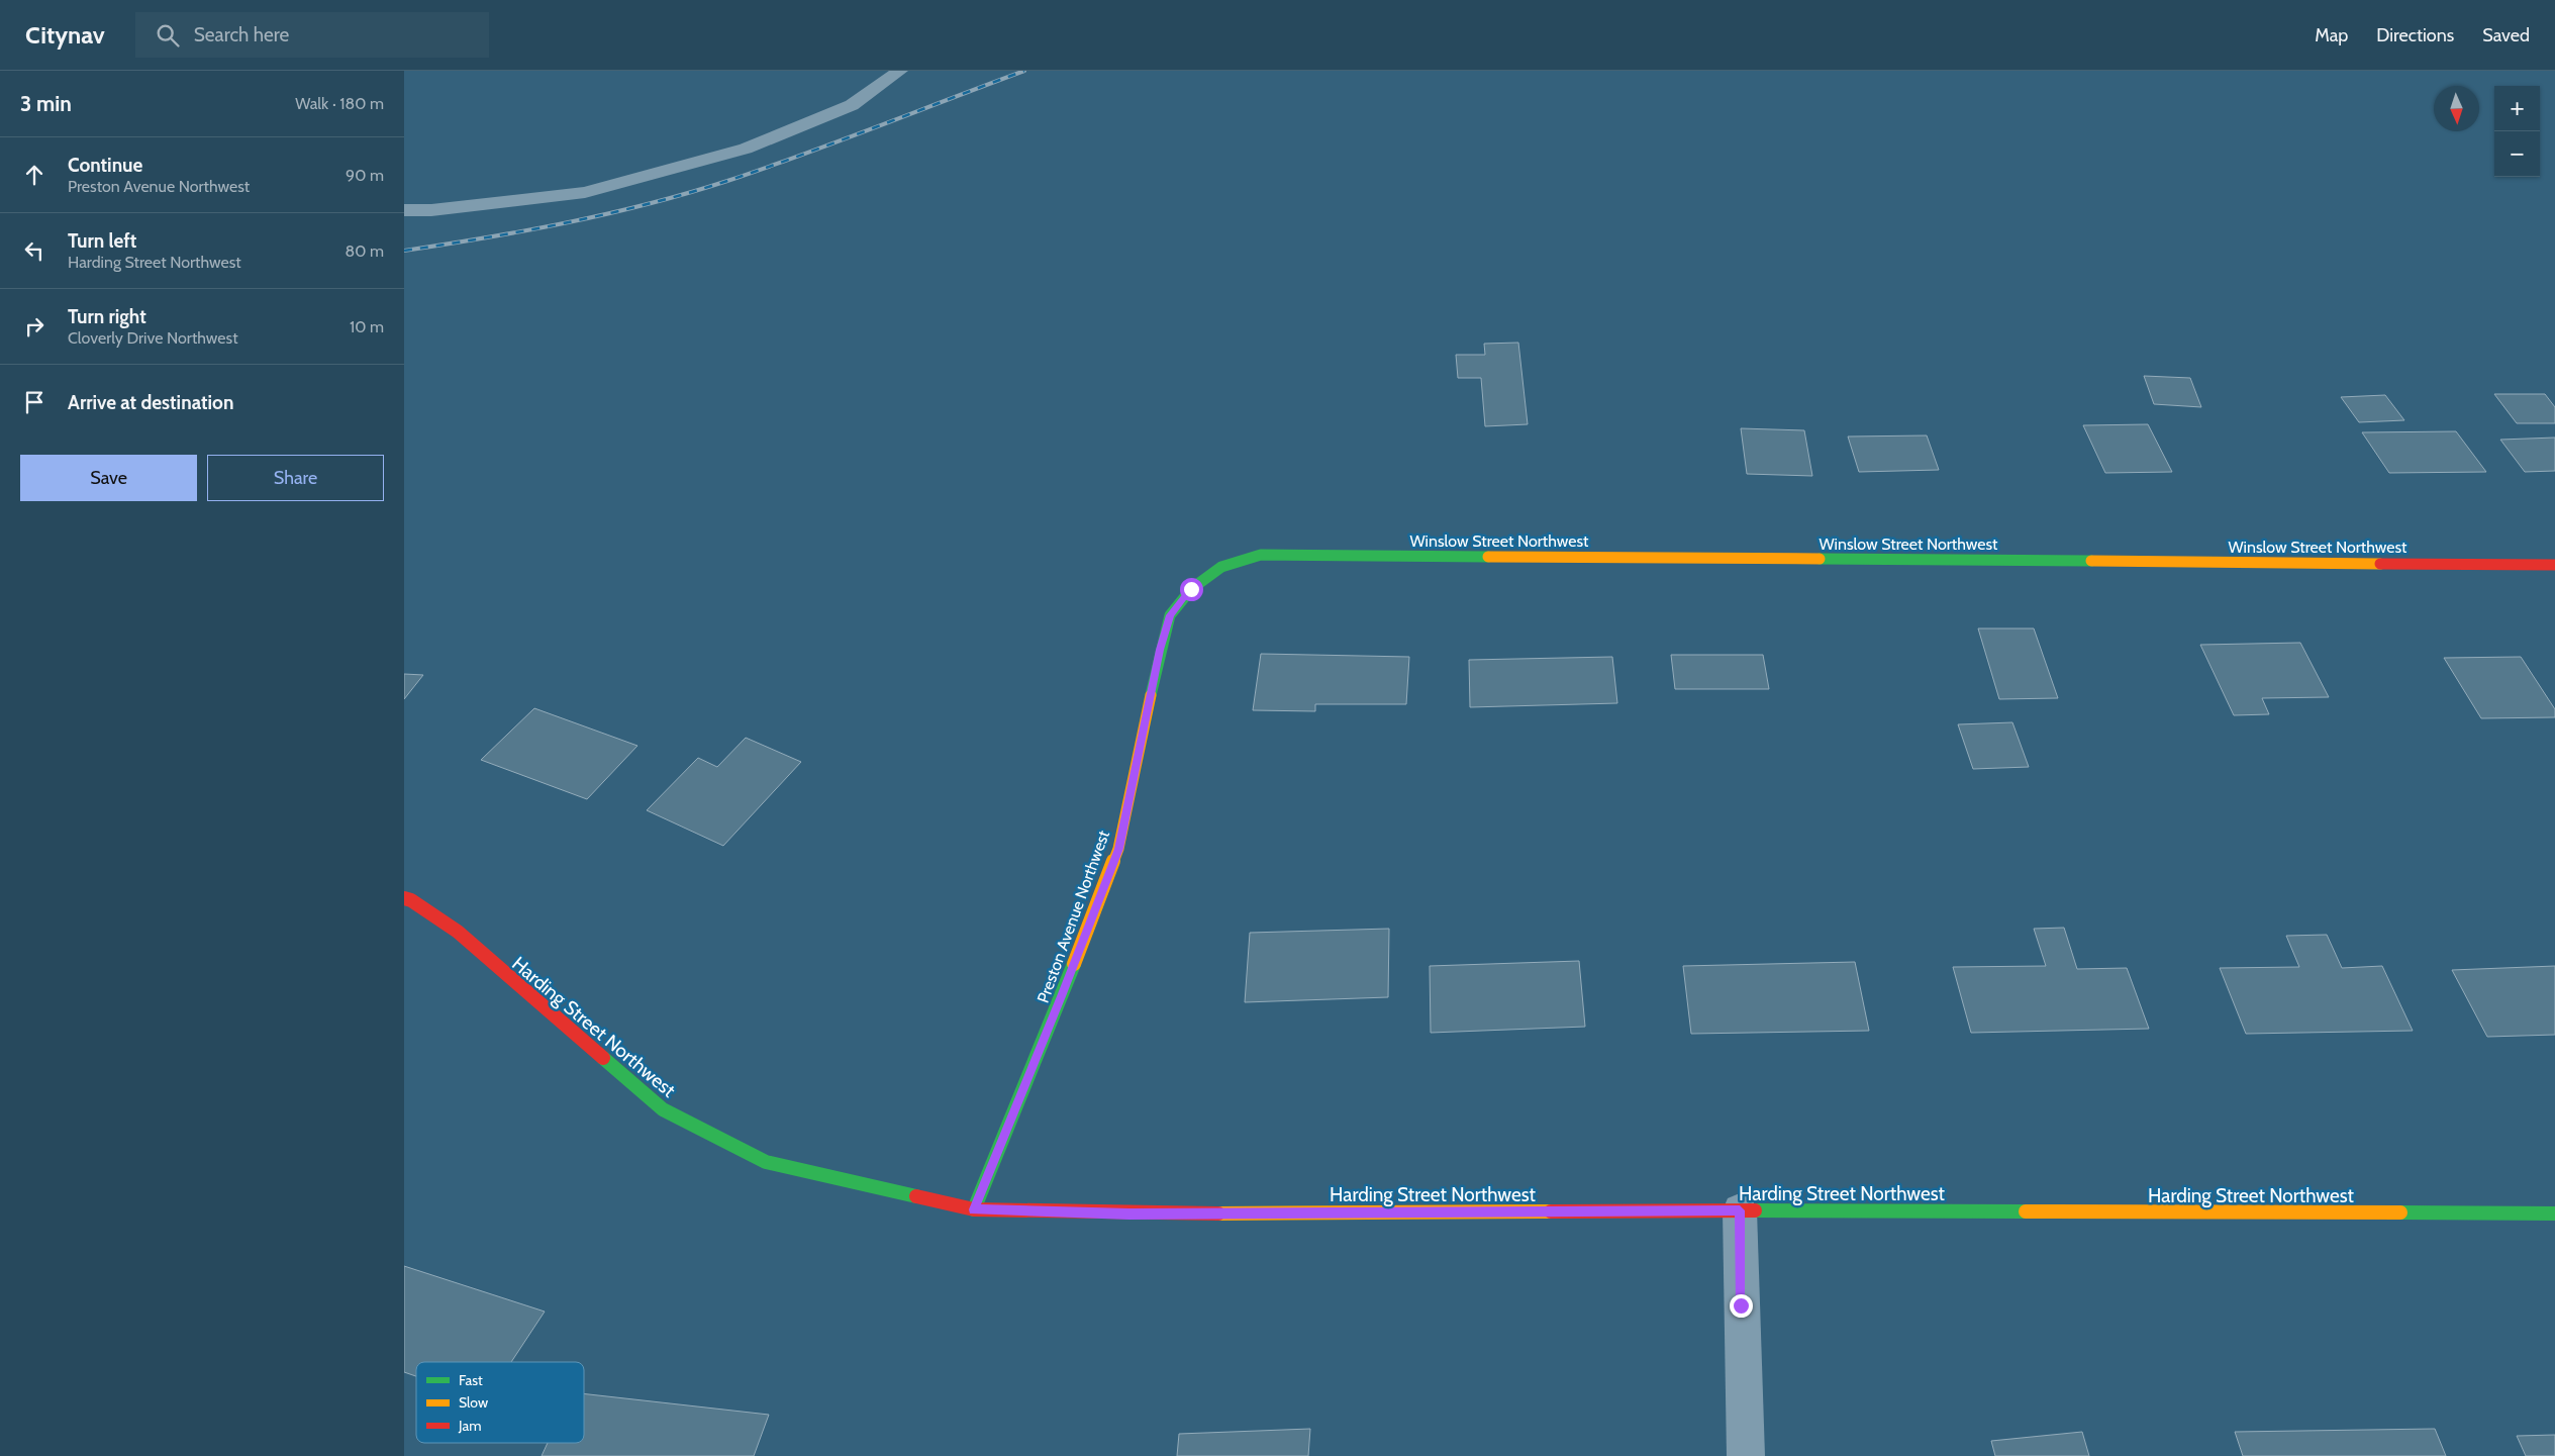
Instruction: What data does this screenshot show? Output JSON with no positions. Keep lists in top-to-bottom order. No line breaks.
{"streets":{"street":["Winslow Street Northwest","Preston Avenue Northwest","Harding Street Northwest"]},"crossings":[["Winslow Street Northwest","Preston Avenue Northwest"],["Preston Avenue Northwest","Harding Street Northwest"]],"legend":["Fast","Slow","Jam"],"north":"bottom","page":{"header":"Citynav","search":"Search here","nav":["Map","Directions","Saved"],"heading":["3 min","Walk · 180 m"],"map_buttons":["+","−"],"list":[["Continue","Preston Avenue Northwest","90 m"],["Turn left","Harding Street Northwest","80 m"],["Turn right","Cloverly Drive Northwest","10 m"],"Arrive at destination"],"buttons":["Save","Share"]}}
